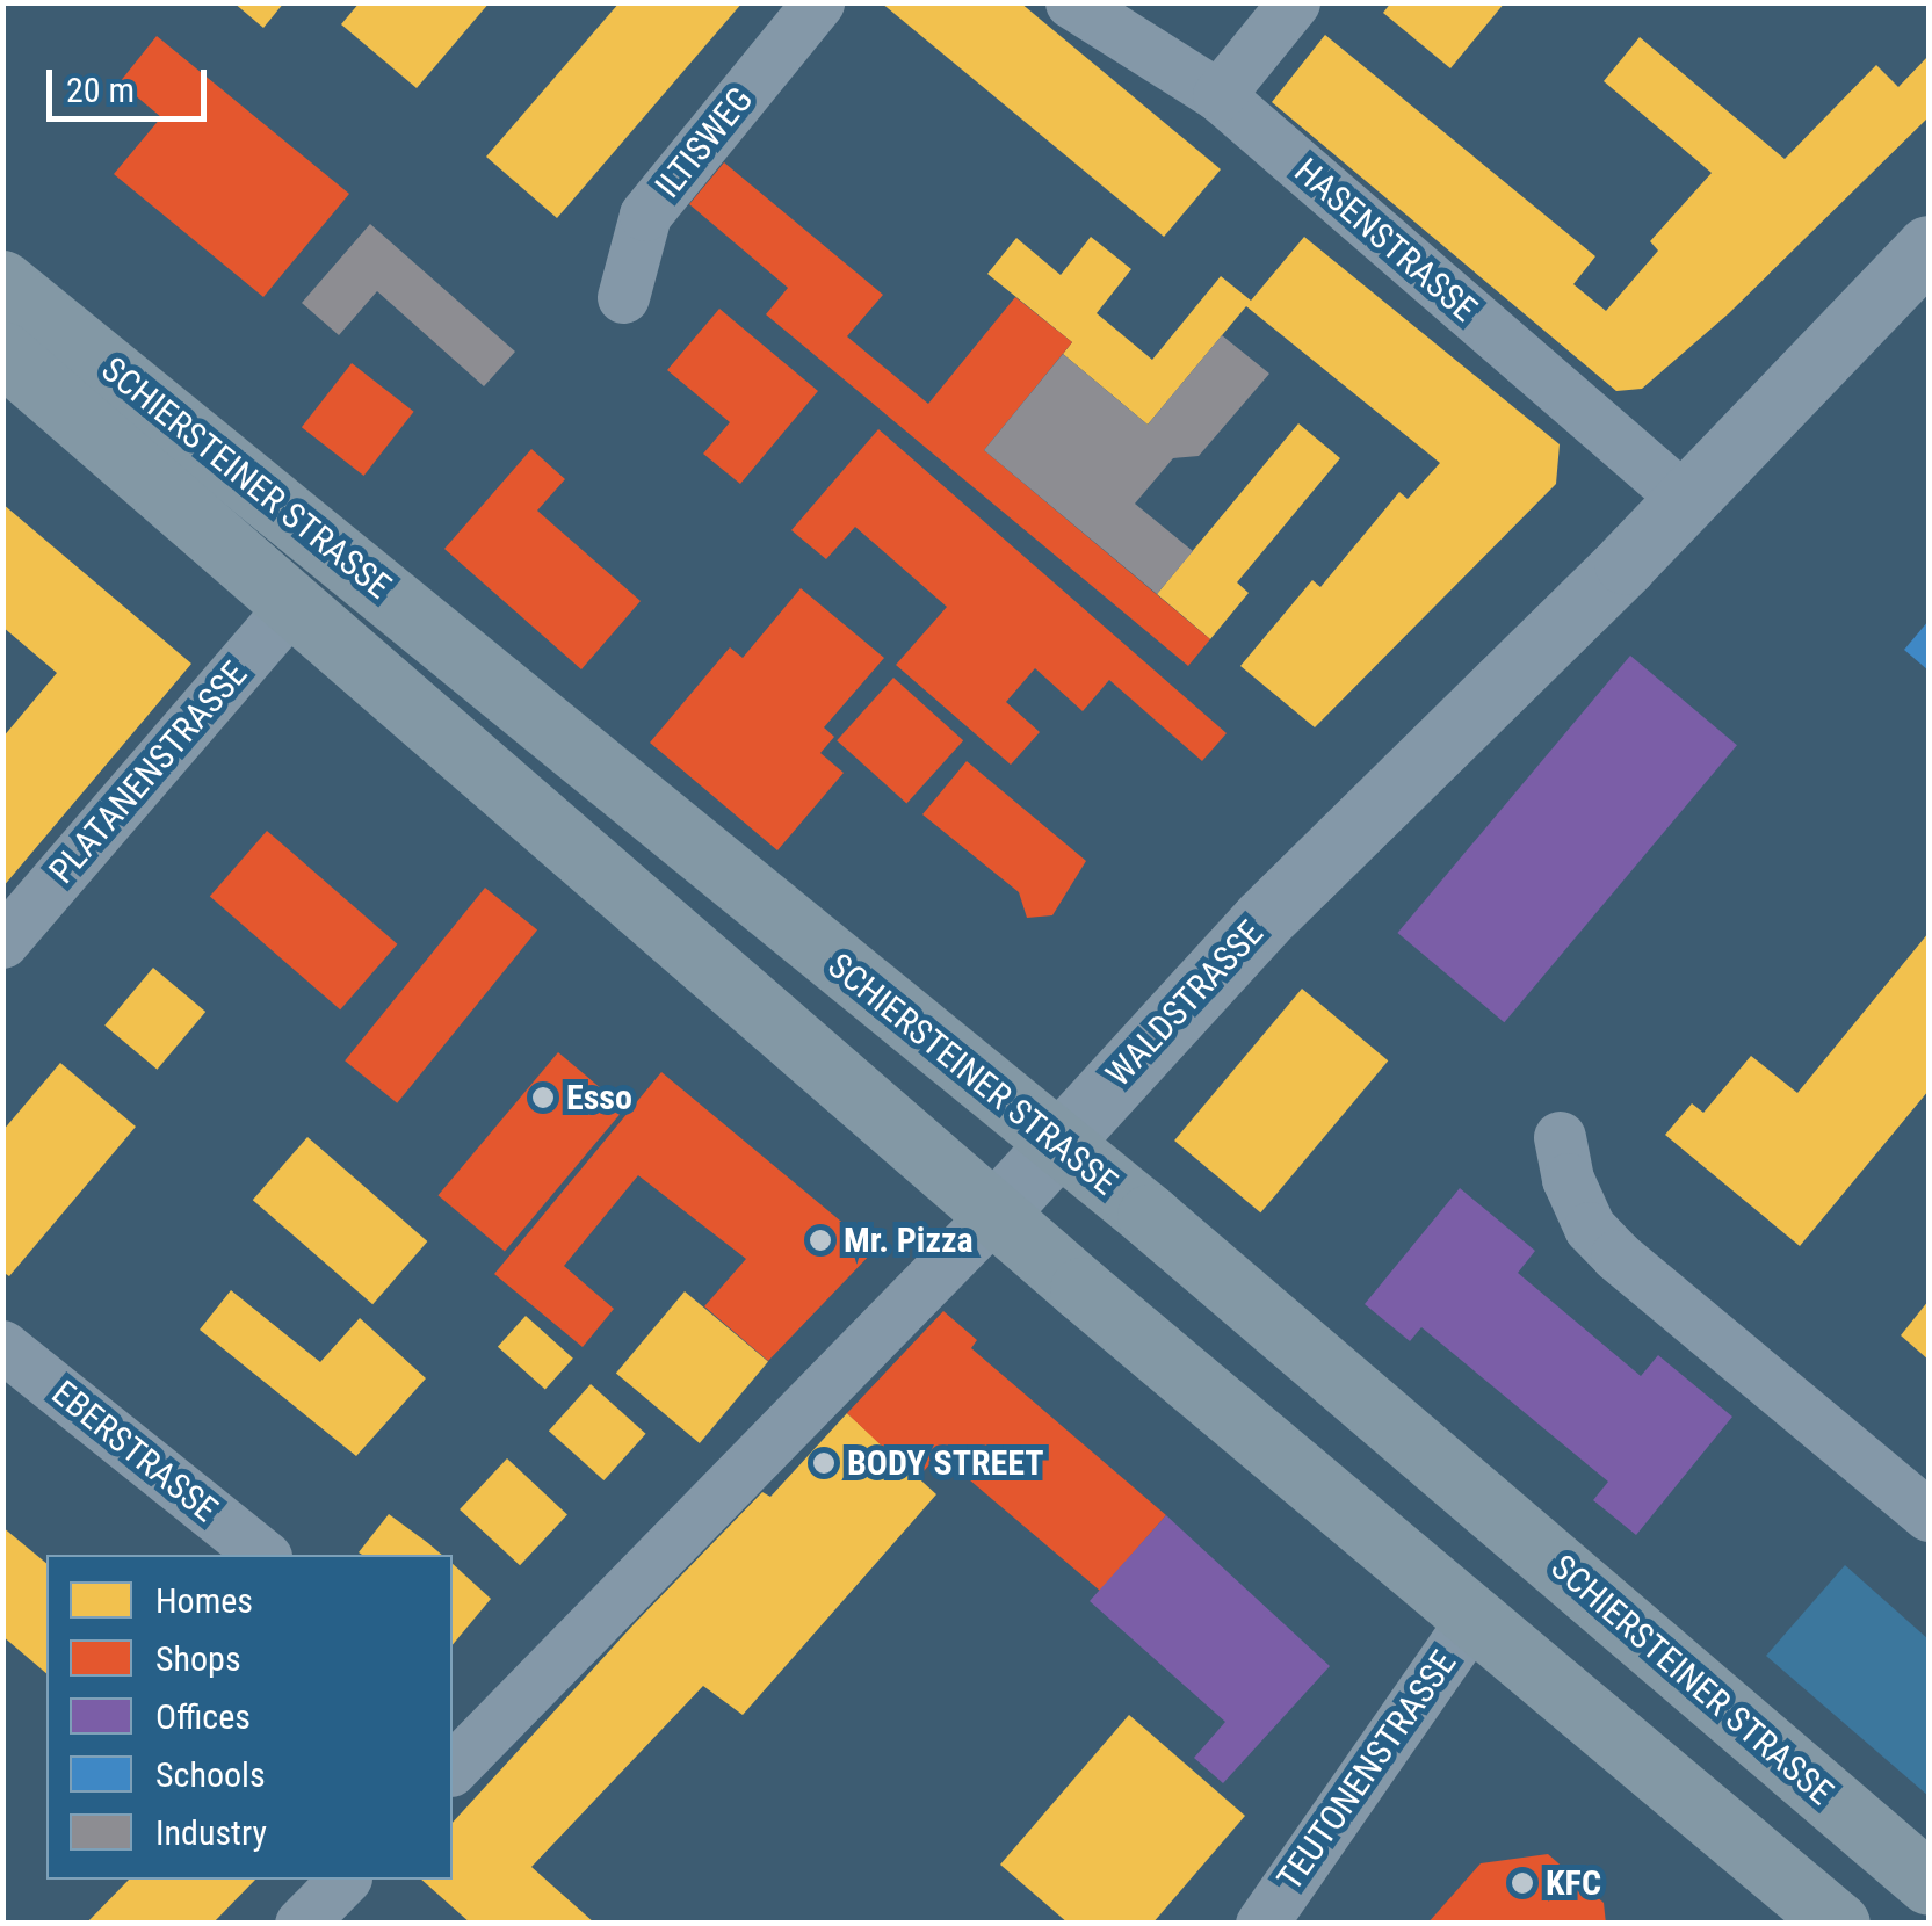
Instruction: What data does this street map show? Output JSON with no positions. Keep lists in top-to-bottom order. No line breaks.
{"streets":{"main road":["SCHIERSTEINER STRASSE"],"street":["ILTISWEG","HASENSTRASSE","PLATANENSTRASSE","WALDSTRASSE","EBERSTRASSE","TEUTONENSTRASSE"]},"crossings":[["HASENSTRASSE","WALDSTRASSE"],["SCHIERSTEINER STRASSE","PLATANENSTRASSE"],["SCHIERSTEINER STRASSE","WALDSTRASSE"],["SCHIERSTEINER STRASSE","TEUTONENSTRASSE"]],"places":["Esso","Mr. Pizza","BODY STREET","KFC"],"legend":["Homes","Shops","Offices","Schools","Industry"],"scale_bar":"20 m"}
